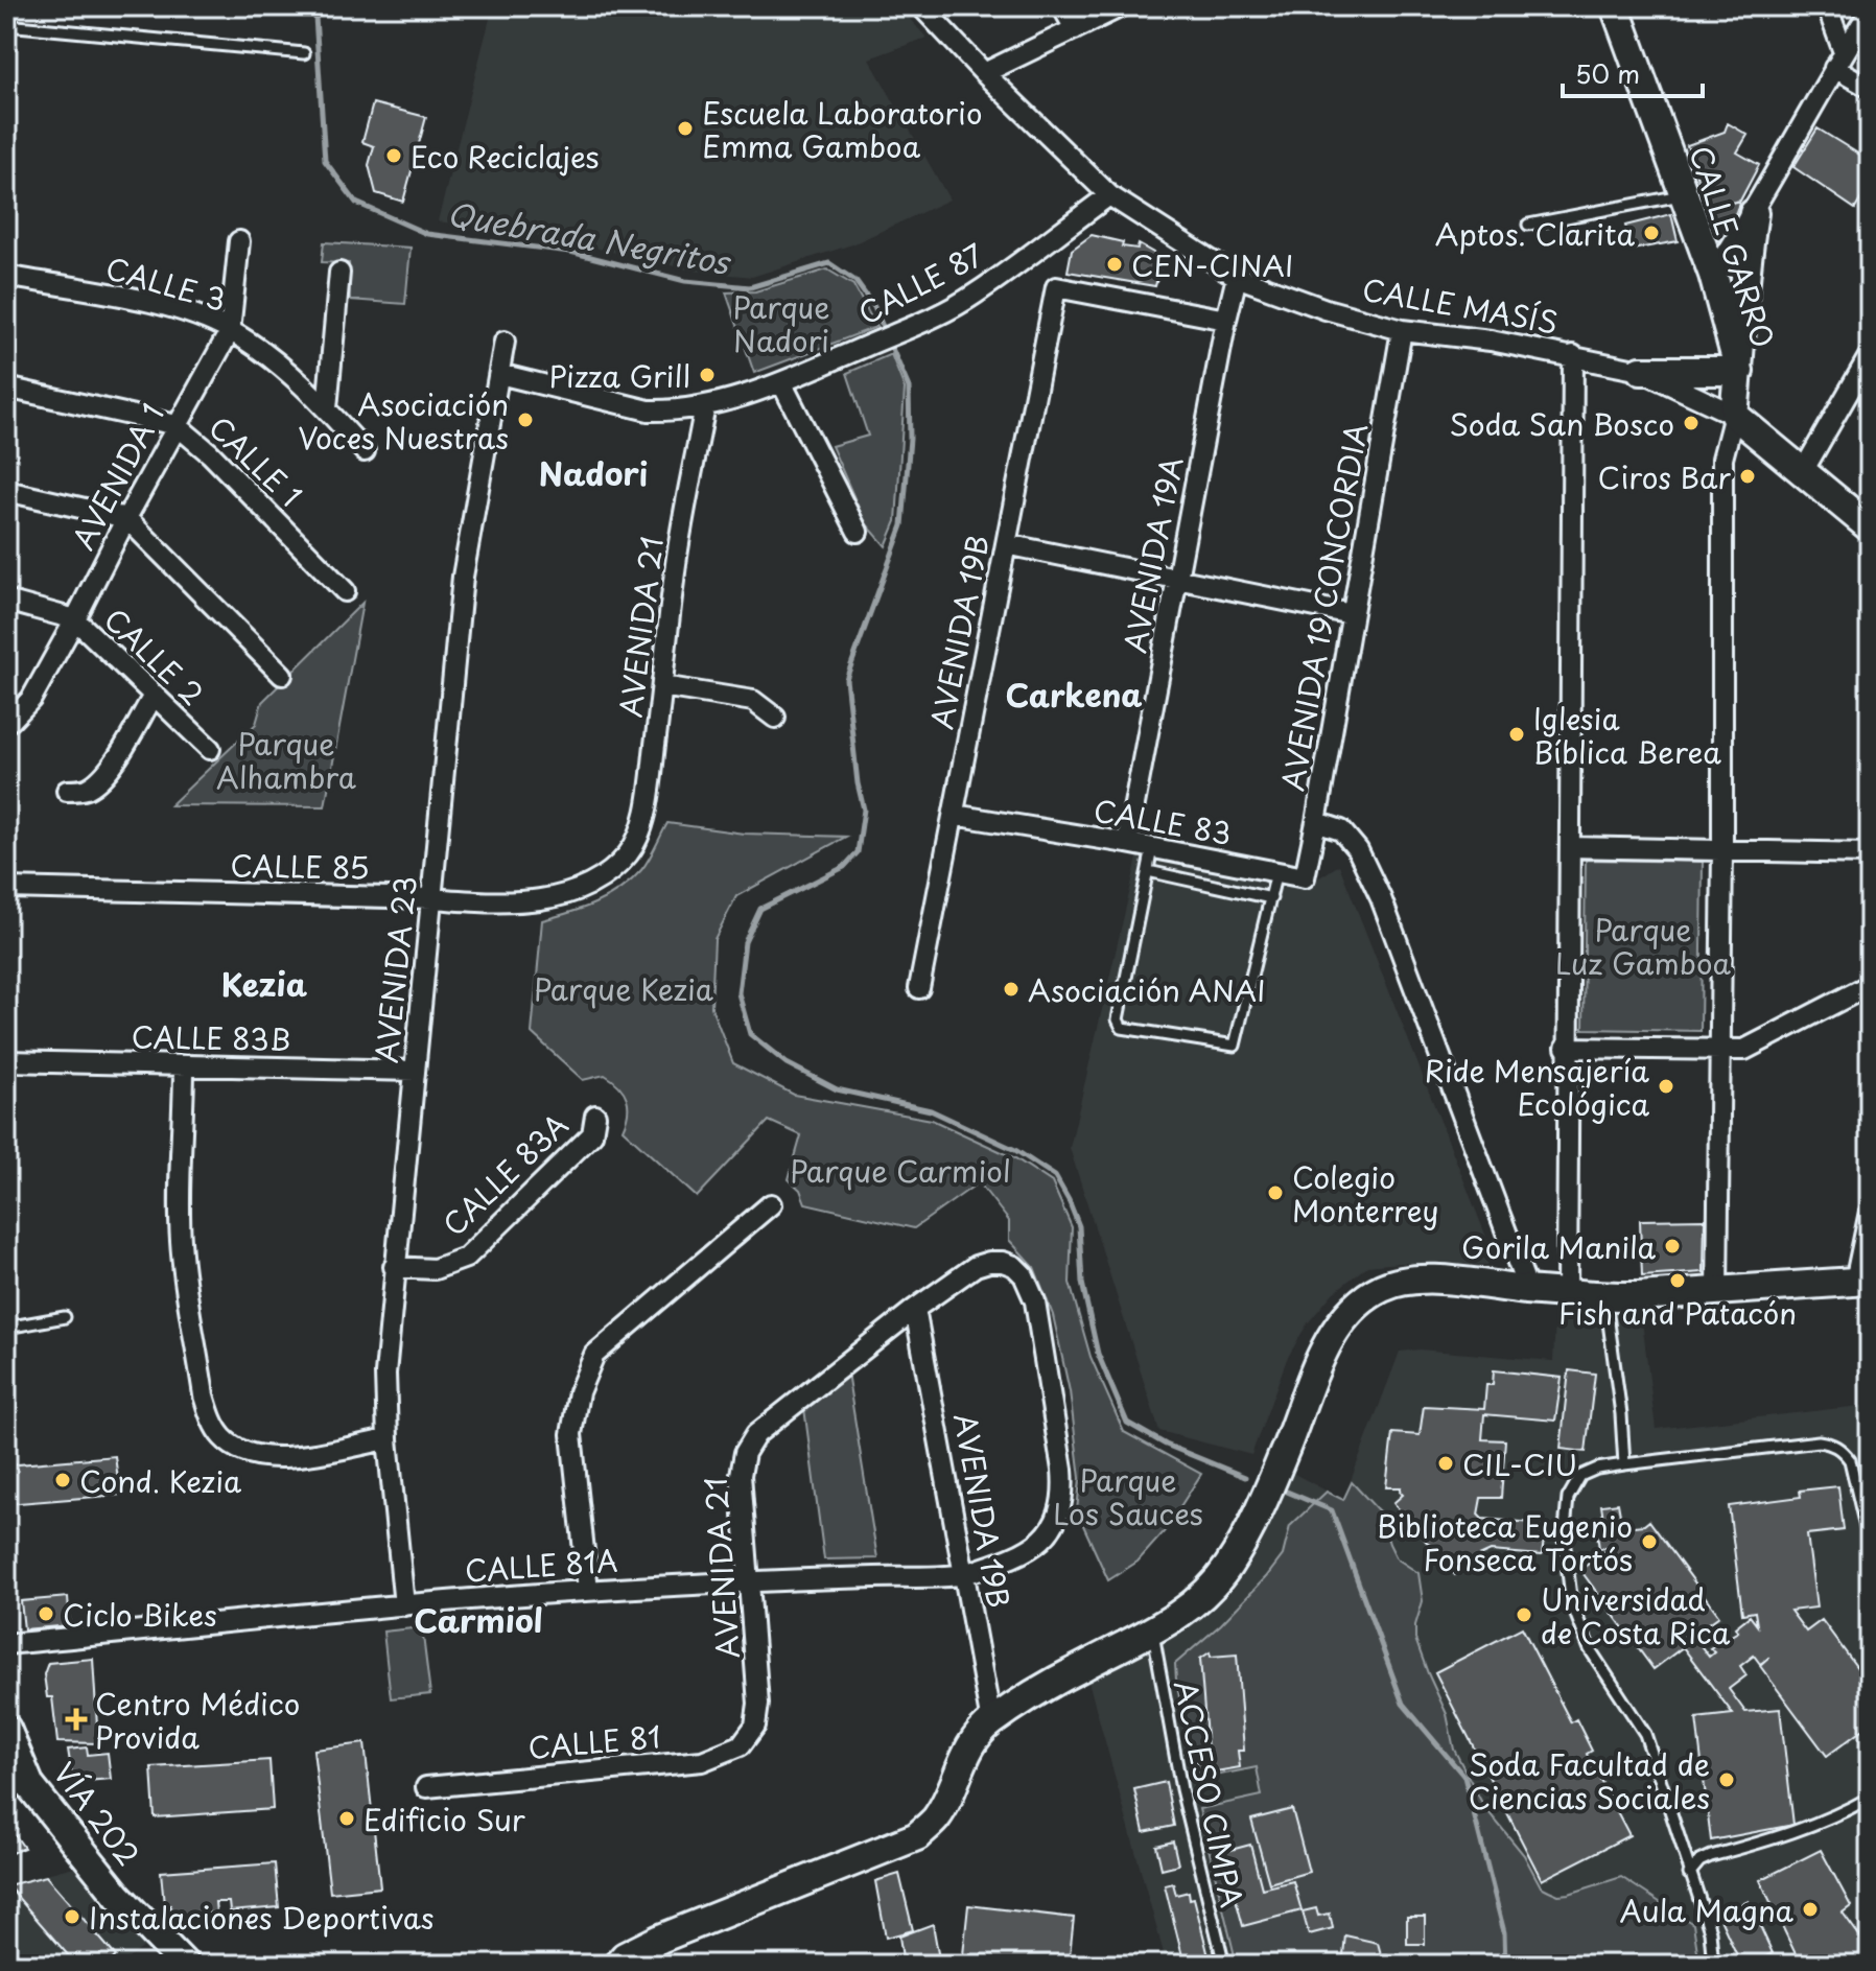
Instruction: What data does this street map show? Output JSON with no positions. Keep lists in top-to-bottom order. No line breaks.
{"streets":{"street":["CALLE GARRO","CALLE 3","CALLE 87","CALLE MASÍS","CALLE 1","AVENIDA 1","AVENIDA 19A","AVENIDA 19 CONCORDIA","AVENIDA 21","AVENIDA 19B","CALLE 2","CALLE 83","CALLE 85","AVENIDA 23","CALLE 83B","CALLE 83A","CALLE 81A","CALLE 81","VÍA 202"],"lane":["ACCESO CIMPA"]},"crossings":[["CALLE GARRO","CALLE MASÍS"],["CALLE 3","AVENIDA 1"],["CALLE 87","CALLE MASÍS"],["CALLE 87","AVENIDA 21"],["CALLE 87","AVENIDA 23"],["CALLE MASÍS","AVENIDA 19A"],["CALLE MASÍS","AVENIDA 19 CONCORDIA"],["CALLE 1","AVENIDA 1"],["AVENIDA 1","CALLE 2"],["AVENIDA 19A","AVENIDA 19B"],["AVENIDA 19A","CALLE 83"],["AVENIDA 19 CONCORDIA","CALLE 83"],["AVENIDA 21","AVENIDA 19B"],["AVENIDA 21","CALLE 85"],["AVENIDA 21","CALLE 81A"],["AVENIDA 21","CALLE 81"],["AVENIDA 19B","CALLE 83"],["AVENIDA 19B","CALLE 81A"],["CALLE 85","AVENIDA 23"],["AVENIDA 23","CALLE 83B"],["AVENIDA 23","CALLE 83A"],["AVENIDA 23","CALLE 81A"]],"districts":["Nadori","Carkena","Kezia","Carmiol"],"water":["Quebrada Negritos"],"parks":["Parque Nadori","Parque Alhambra","Parque Luz Gamboa","Parque Kezia","Parque Carmiol","Parque Los Sauces"],"places":{"other":["Escuela Laboratorio Emma Gamboa","Eco Reciclajes","Aptos. Clarita","CEN-CINAI","Pizza Grill","Asociación Voces Nuestras","Soda San Bosco","Ciros Bar","Iglesia Bíblica Berea","Asociación ANAI","Ride Mensajería Ecológica","Colegio Monterrey","Gorila Manila","Fish and Patacón","CIL-CIU","Cond. Kezia","Biblioteca Eugenio Fonseca Tortós","Ciclo Bikes","Universidad de Costa Rica","Soda Facultad de Ciencias Sociales","Edificio Sur","Aula Magna","Instalaciones Deportivas"],"health":["Centro Médico Provida"]},"scale_bar":"50 m"}
